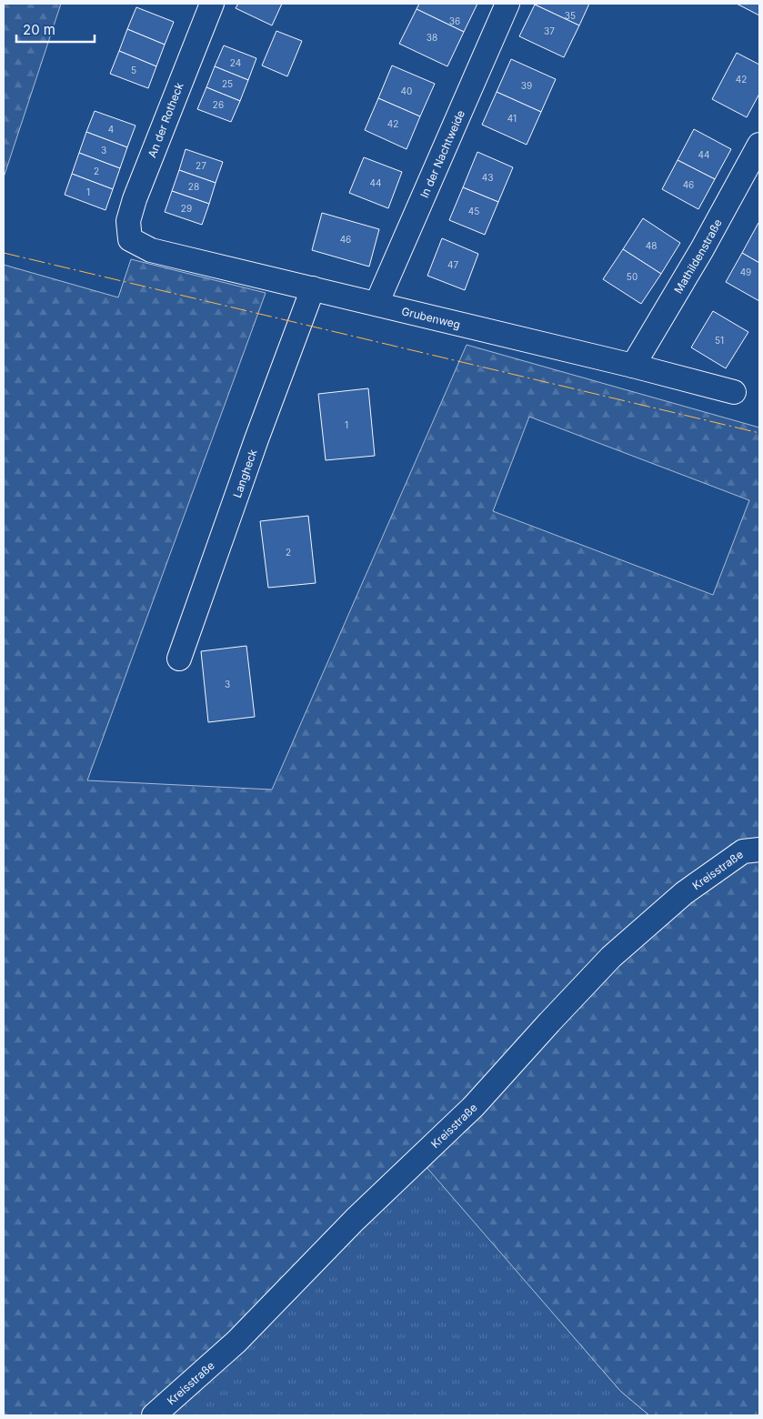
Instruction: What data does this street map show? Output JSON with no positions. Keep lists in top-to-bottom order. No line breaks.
{"streets":{"street":["An der Rotheck","In der Nachtweide","Mathildenstraße","Grubenweg","Langheck","Kreisstraße"]},"crossings":[["An der Rotheck","Grubenweg"],["In der Nachtweide","Grubenweg"],["Mathildenstraße","Grubenweg"],["Grubenweg","Langheck"]],"house_numbers":["35","36","37","38","24","5","42","25","39","40","26","41","42","4","3","44","27","2","43","44","46","28","1","29","45","46","48","47","49","50","51","1","2","3"],"scale_bar":"20 m"}
